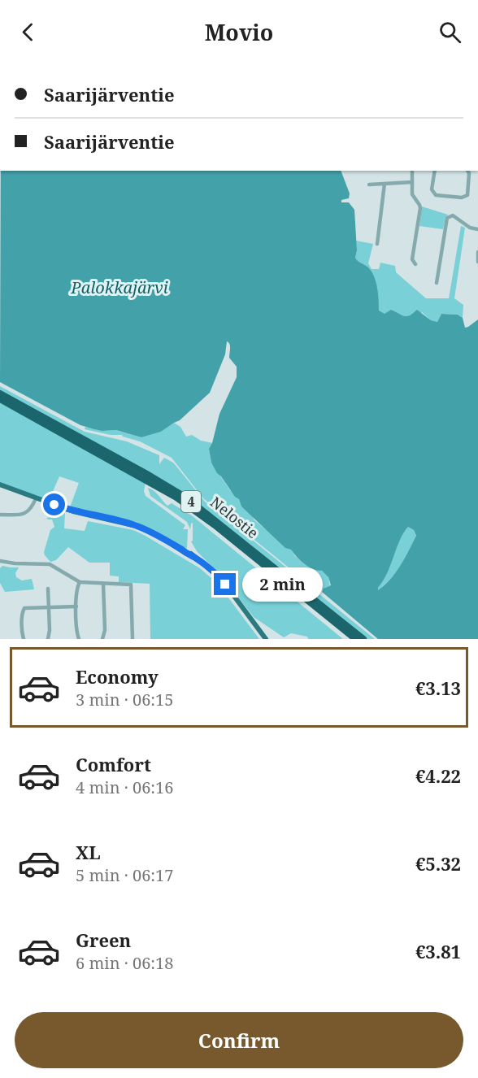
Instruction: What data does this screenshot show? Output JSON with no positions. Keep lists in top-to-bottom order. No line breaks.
{"streets":{"highway":["4","Nelostie"]},"water":["Palokkajärvi"],"page":{"header":"Movio","banner":["Saarijärventie","Saarijärventie"],"bubble":"2 min","list":[{"name":"Economy","note":"3 min · 06:15","value":"€3.13"},{"name":"Comfort","note":"4 min · 06:16","value":"€4.22"},{"name":"XL","note":"5 min · 06:17","value":"€5.32"},{"name":"Green","note":"6 min · 06:18","value":"€3.81"}],"buttons":"Confirm"}}
